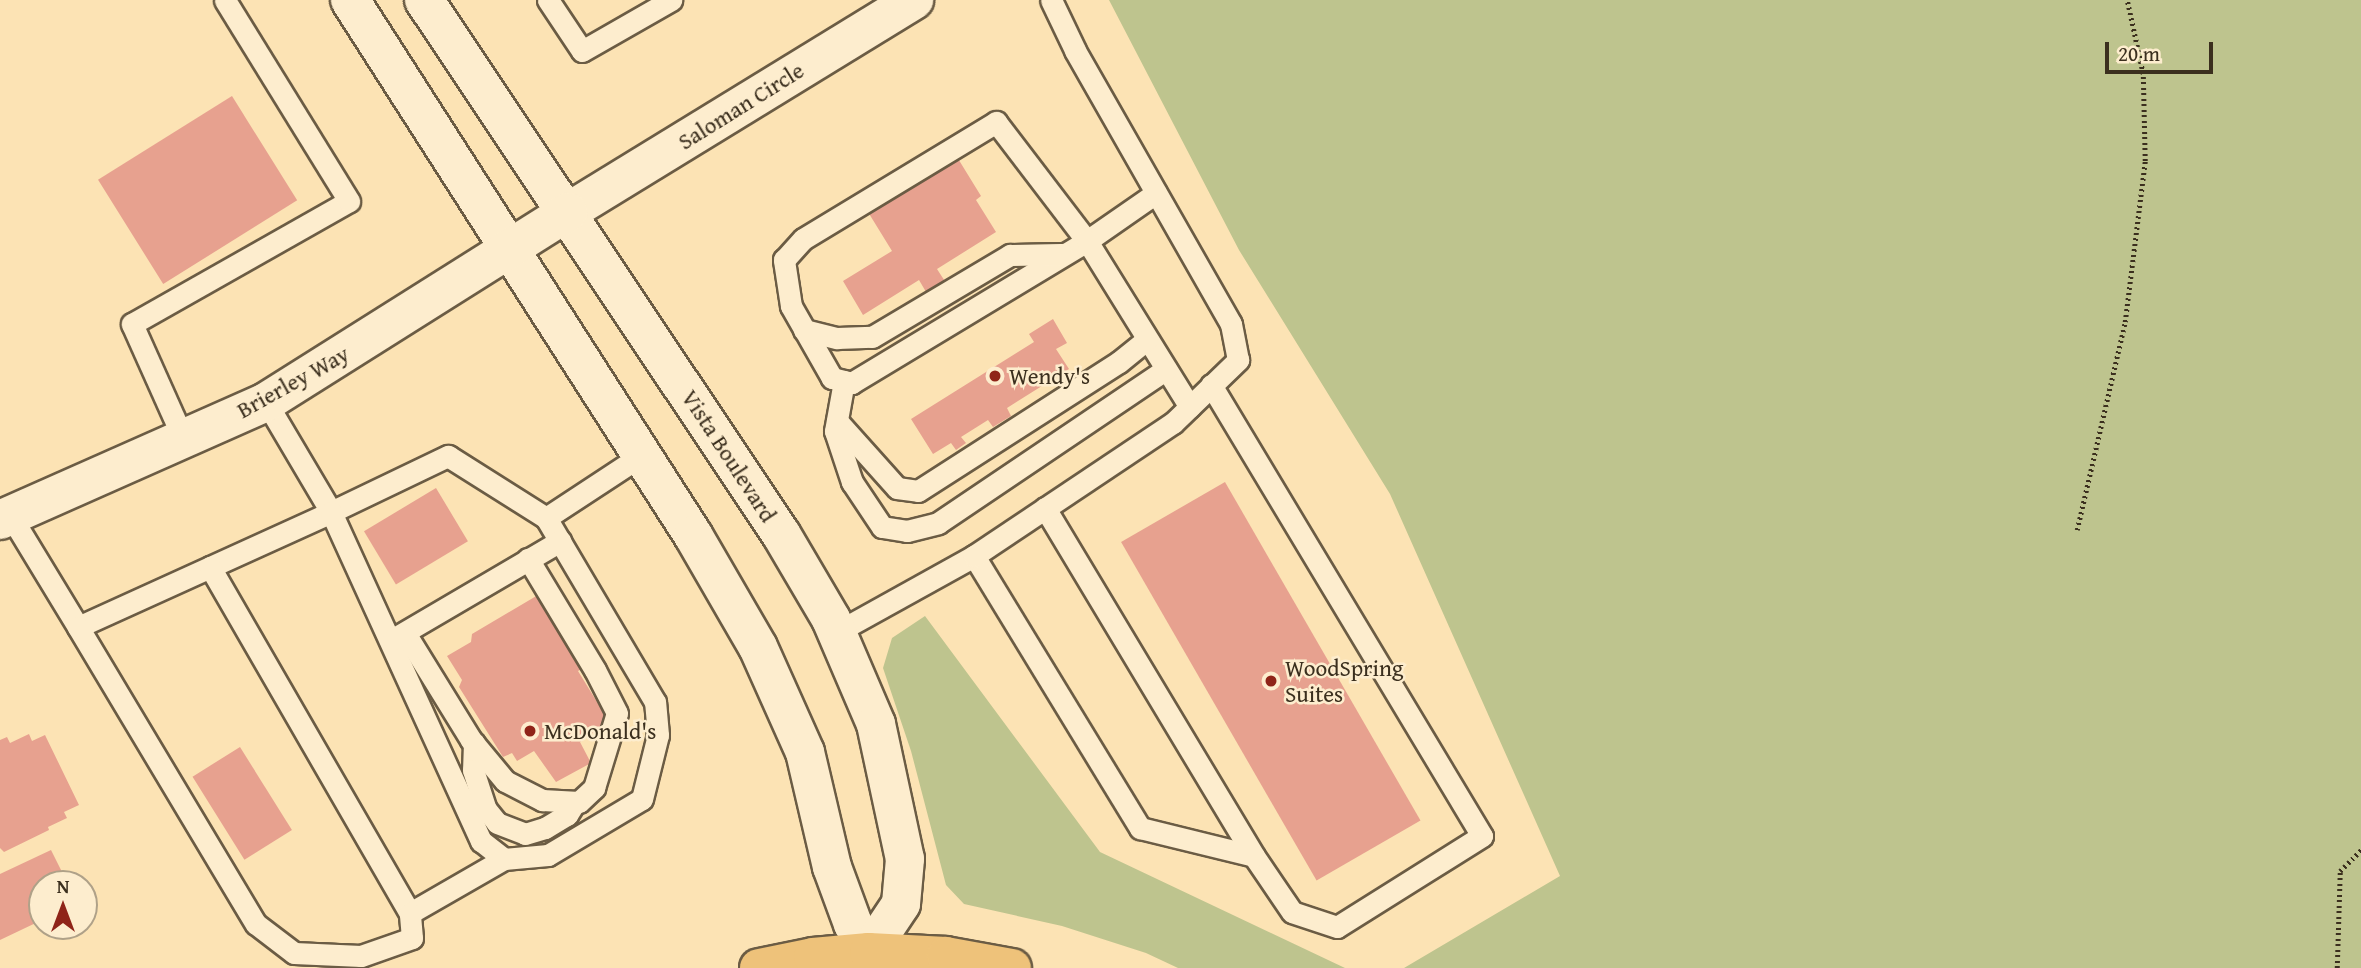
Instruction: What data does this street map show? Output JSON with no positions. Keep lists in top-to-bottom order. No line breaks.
{"streets":{"main road":["Saloman Circle","Brierley Way","Vista Boulevard"]},"crossings":[["Saloman Circle","Brierley Way"],["Saloman Circle","Vista Boulevard"],["Brierley Way","Vista Boulevard"]],"places":["Wendy's","WoodSpring Suites","McDonald's"],"scale_bar":"20 m","north":"top"}
